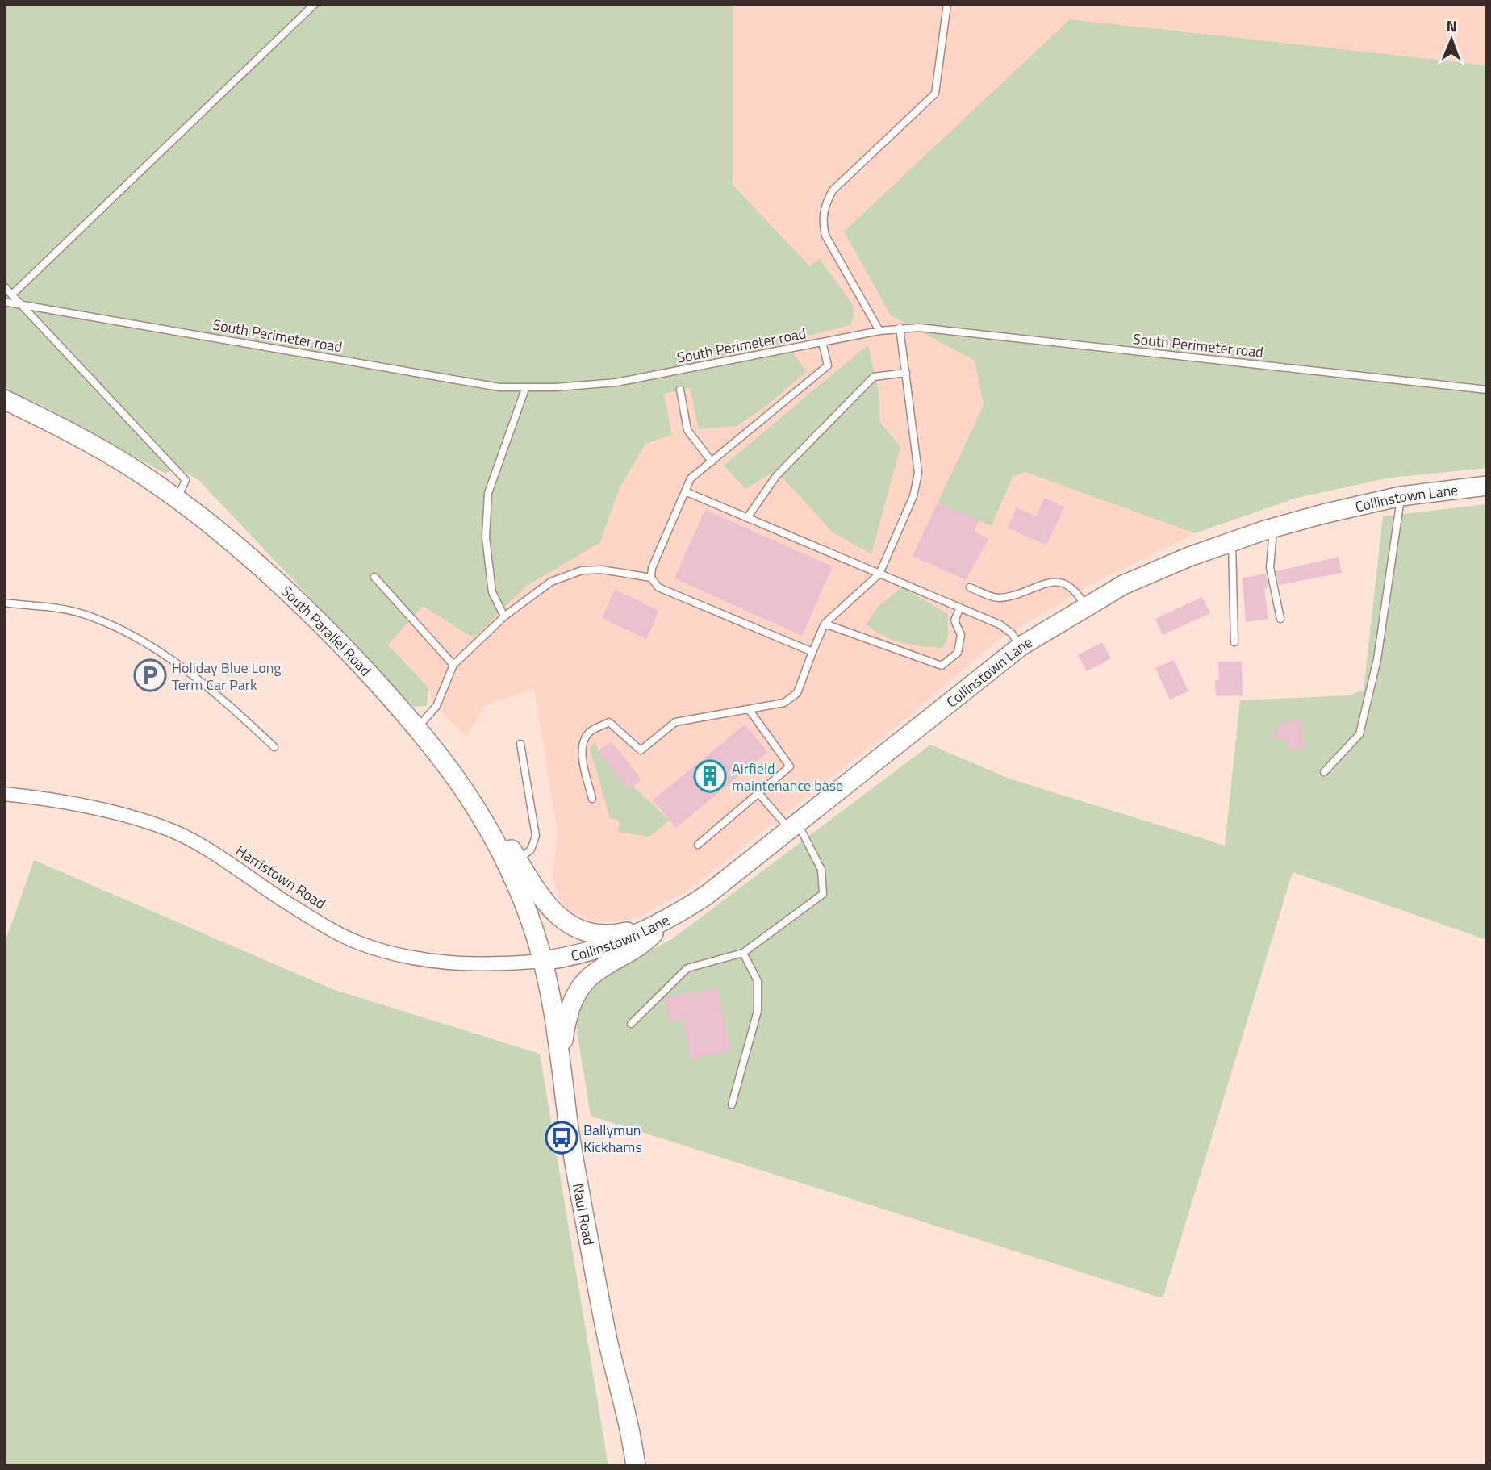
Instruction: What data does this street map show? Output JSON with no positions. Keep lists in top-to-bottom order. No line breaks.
{"streets":{"main road":["Collinstown Lane","South Parallel Road","Naul Road"],"street":["Harristown Road"],"lane":["South Perimeter road"]},"crossings":[["Collinstown Lane","South Parallel Road"],["Collinstown Lane","Harristown Road"],["Collinstown Lane","Naul Road"],["South Parallel Road","Harristown Road"],["South Parallel Road","Naul Road"],["Harristown Road","Naul Road"]],"places":{"parking":["Holiday Blue Long Term Car Park"],"building":["Airfield maintenance base"],"bus stop":["Ballymun Kickhams"]},"north":"top"}
